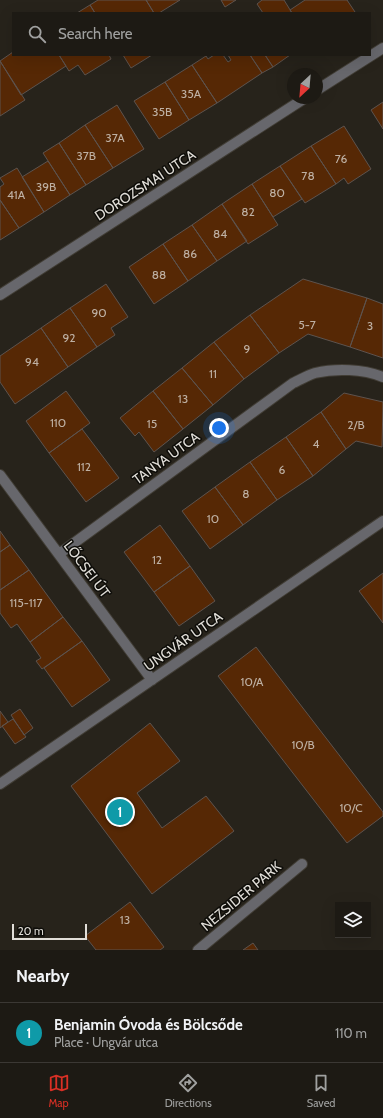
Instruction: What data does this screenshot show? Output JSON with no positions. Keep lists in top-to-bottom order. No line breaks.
{"streets":{"street":["DOROZSMAI UTCA","TANYA UTCA","LŐCSEI ÚT","UNGVÁR UTCA","NEZSIDER PARK"]},"crossings":[["TANYA UTCA","LŐCSEI ÚT"],["LŐCSEI ÚT","UNGVÁR UTCA"]],"house_numbers":["35A","35B","37A","37B","76","78","39B","80","41A","82","84","86","88","90","5-7","3","92","9","94","11","13","110","15","2/B","4","112","6","8","10","12","115-117","10/A","10/B","10/C","13"],"scale_bar":"20 m","north":"bottom left","page":{"search":"Search here","pins":"1","scale":"20 m","heading":"Nearby","list":[{"mark":"1","name":"Benjamin Óvoda és Bölcsőde","note":"Place · Ungvár utca","value":"110 m"}],"nav":["Map","Directions","Saved"]}}
